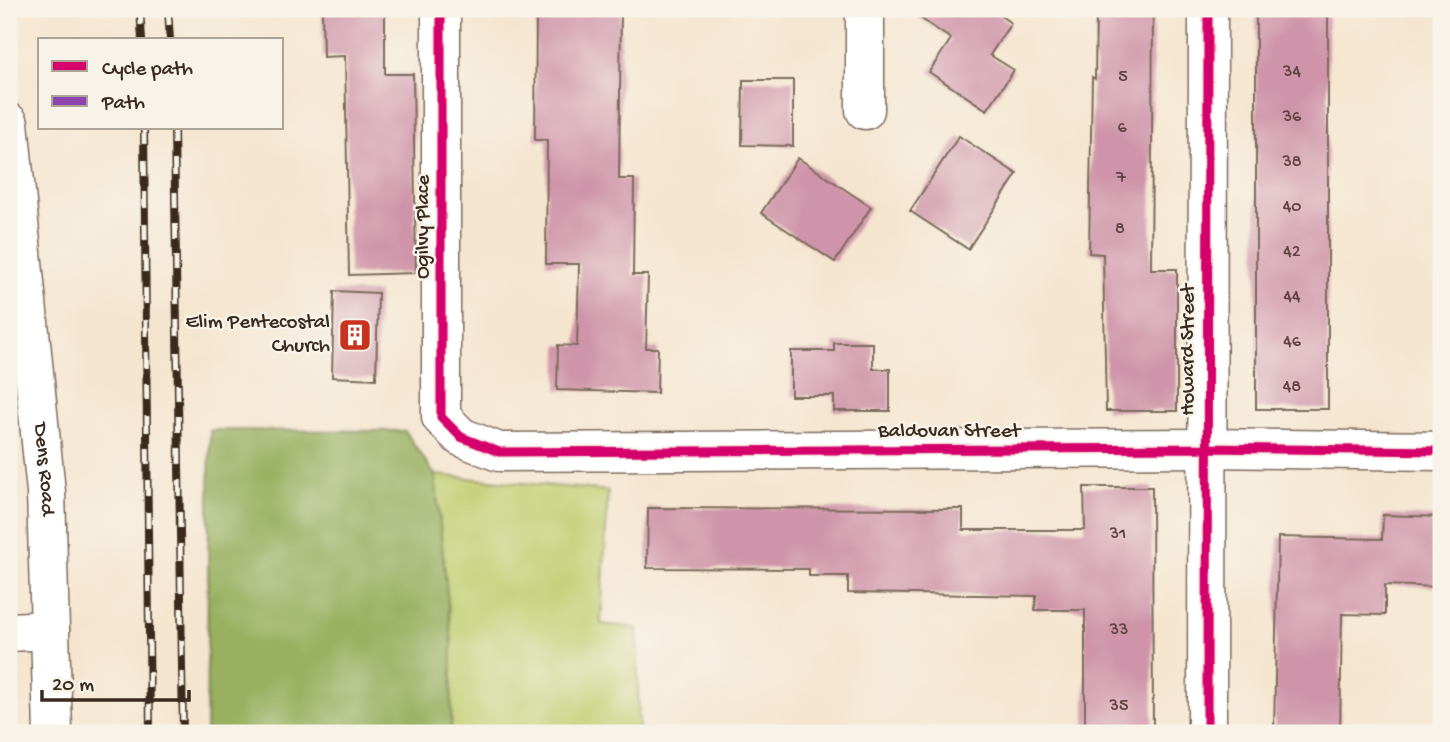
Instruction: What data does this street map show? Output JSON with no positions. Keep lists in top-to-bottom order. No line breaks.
{"streets":{"street":["Ogilvy Place","Howard Street","Baldovan Street","Dens Road"]},"crossings":[["Ogilvy Place","Baldovan Street"],["Howard Street","Baldovan Street"]],"places":{"building":["Elim Pentecostal Church"]},"house_numbers":["34","5","36","6","38","7","40","8","42","44","46","48","31","33","35"],"legend":["Cycle path","Path"],"scale_bar":"20 m"}
